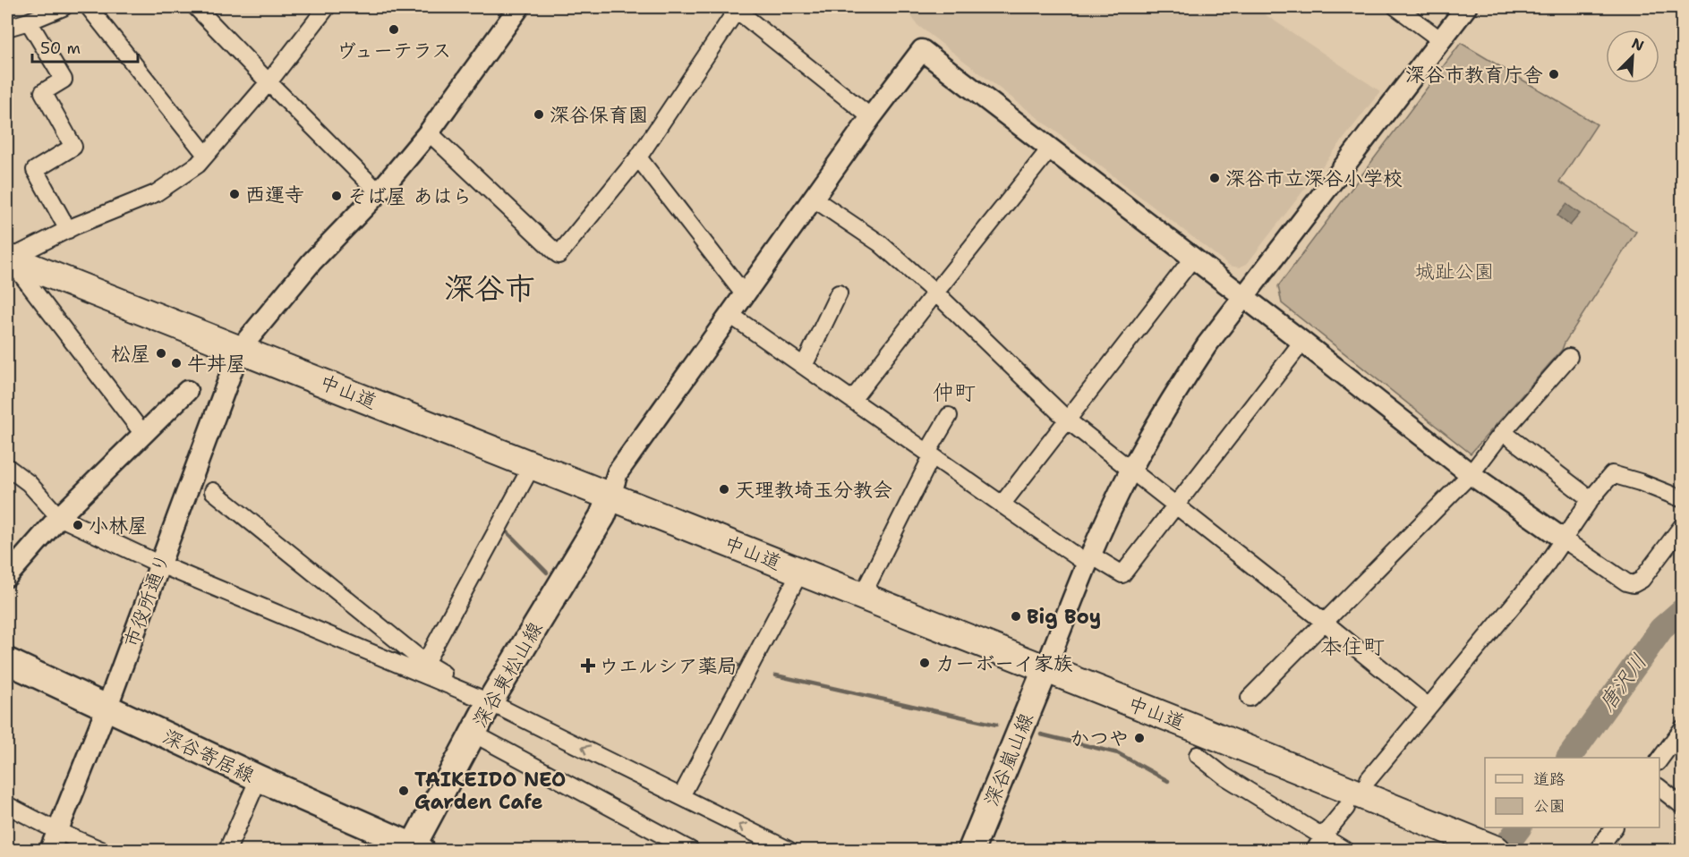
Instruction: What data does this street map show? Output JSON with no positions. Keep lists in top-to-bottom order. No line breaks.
{"streets":{"highway":["中山道"],"main road":["深谷東松山線","深谷寄居線","深谷嵐山線"],"street":["市役所通り"]},"crossings":[["中山道","市役所通り"],["中山道","深谷東松山線"],["中山道","深谷嵐山線"],["市役所通り","深谷寄居線"],["深谷東松山線","深谷寄居線"]],"districts":["深谷市","仲町","本住町"],"water":["唐沢川"],"parks":["城趾公園"],"places":{"other":["ヴューテラス","深谷市教育庁舎","深谷保育園","深谷市立深谷小学校","西運寺","そば屋 あはら","松屋","牛丼屋","天理教埼玉分教会","小林屋","Big Boy","カーボーイ家族","かつや","TAIKEIDO NEO Garden Cafe"],"health":["ウエルシア薬局"]},"legend":["道路","公園"],"scale_bar":"50 m","north":"top right"}
